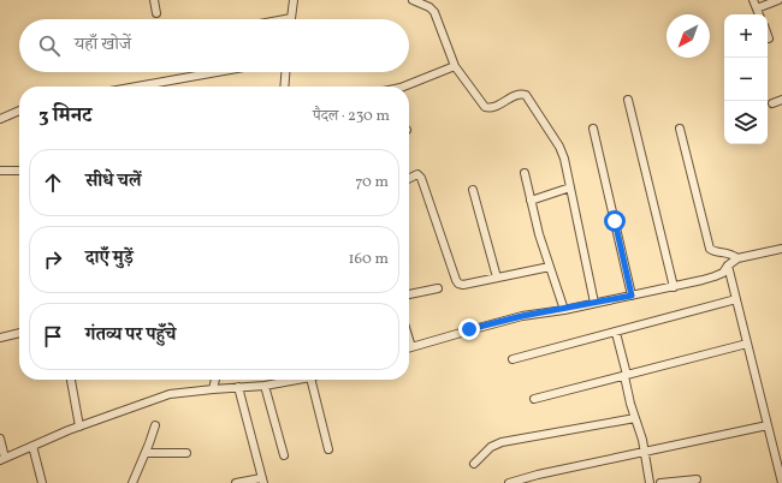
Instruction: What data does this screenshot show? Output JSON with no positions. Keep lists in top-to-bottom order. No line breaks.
{"north":"bottom left","page":{"map_buttons":["+","−"],"search":"यहाँ खोजें","heading":["3 मिनट","पैदल · 230 m"],"list":[["सीधे चलें","70 m"],["दाएँ मुड़ें","160 m"],"गंतव्य पर पहुँचे"]}}
